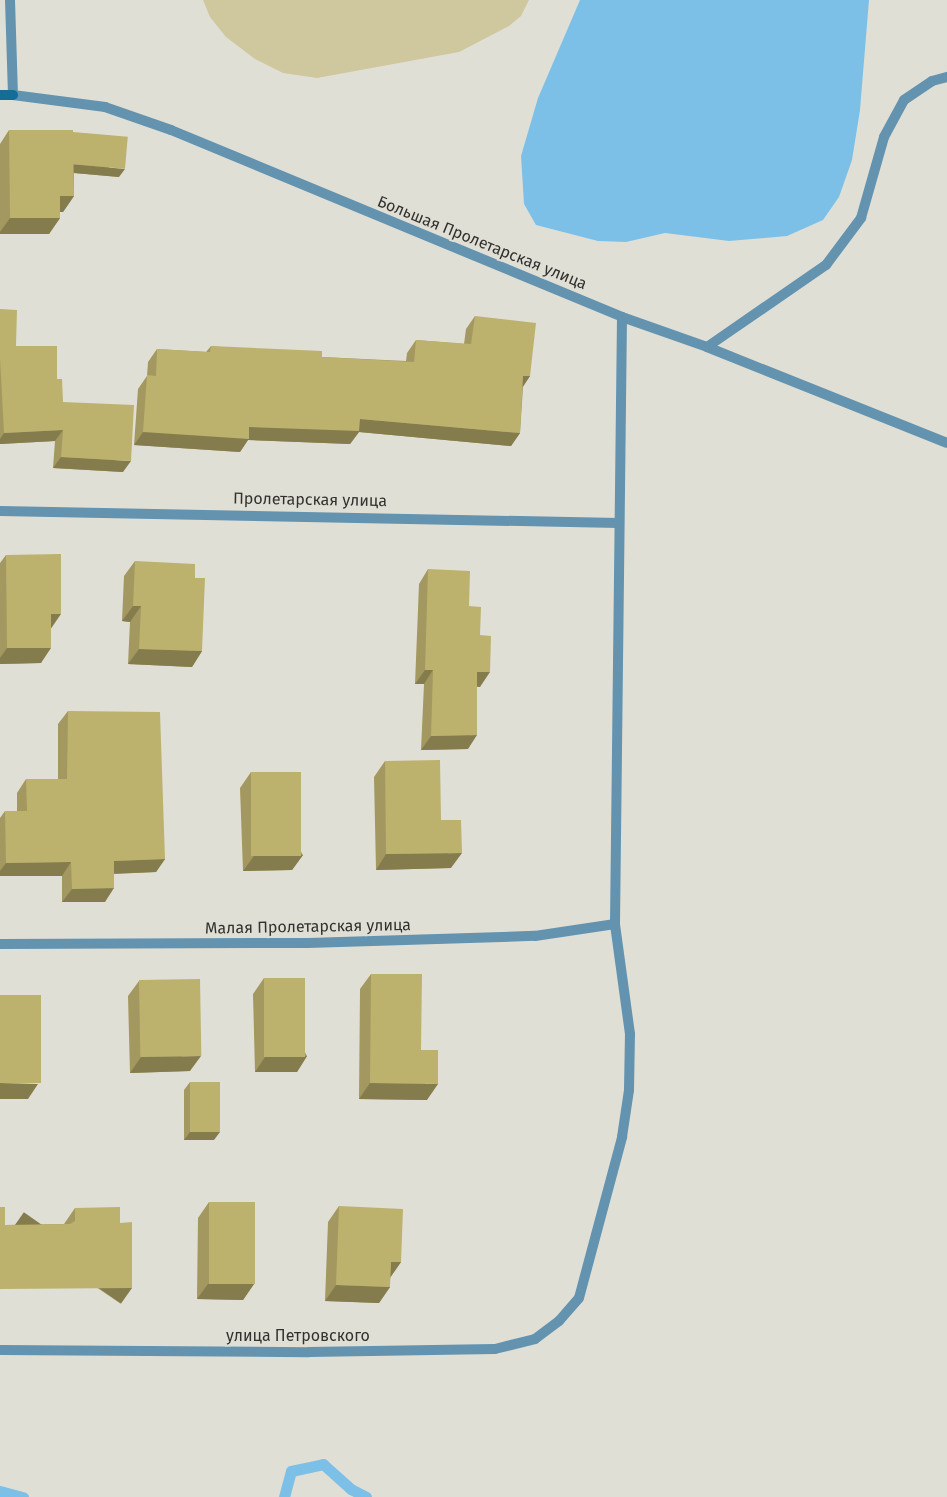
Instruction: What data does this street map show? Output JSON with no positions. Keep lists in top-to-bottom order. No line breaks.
{"streets":{"street":["Большая Пролетарская улица","Пролетарская улица","Малая Пролетарская улица","улица Петровского"]},"crossings":[["Малая Пролетарская улица","улица Петровского"]]}
